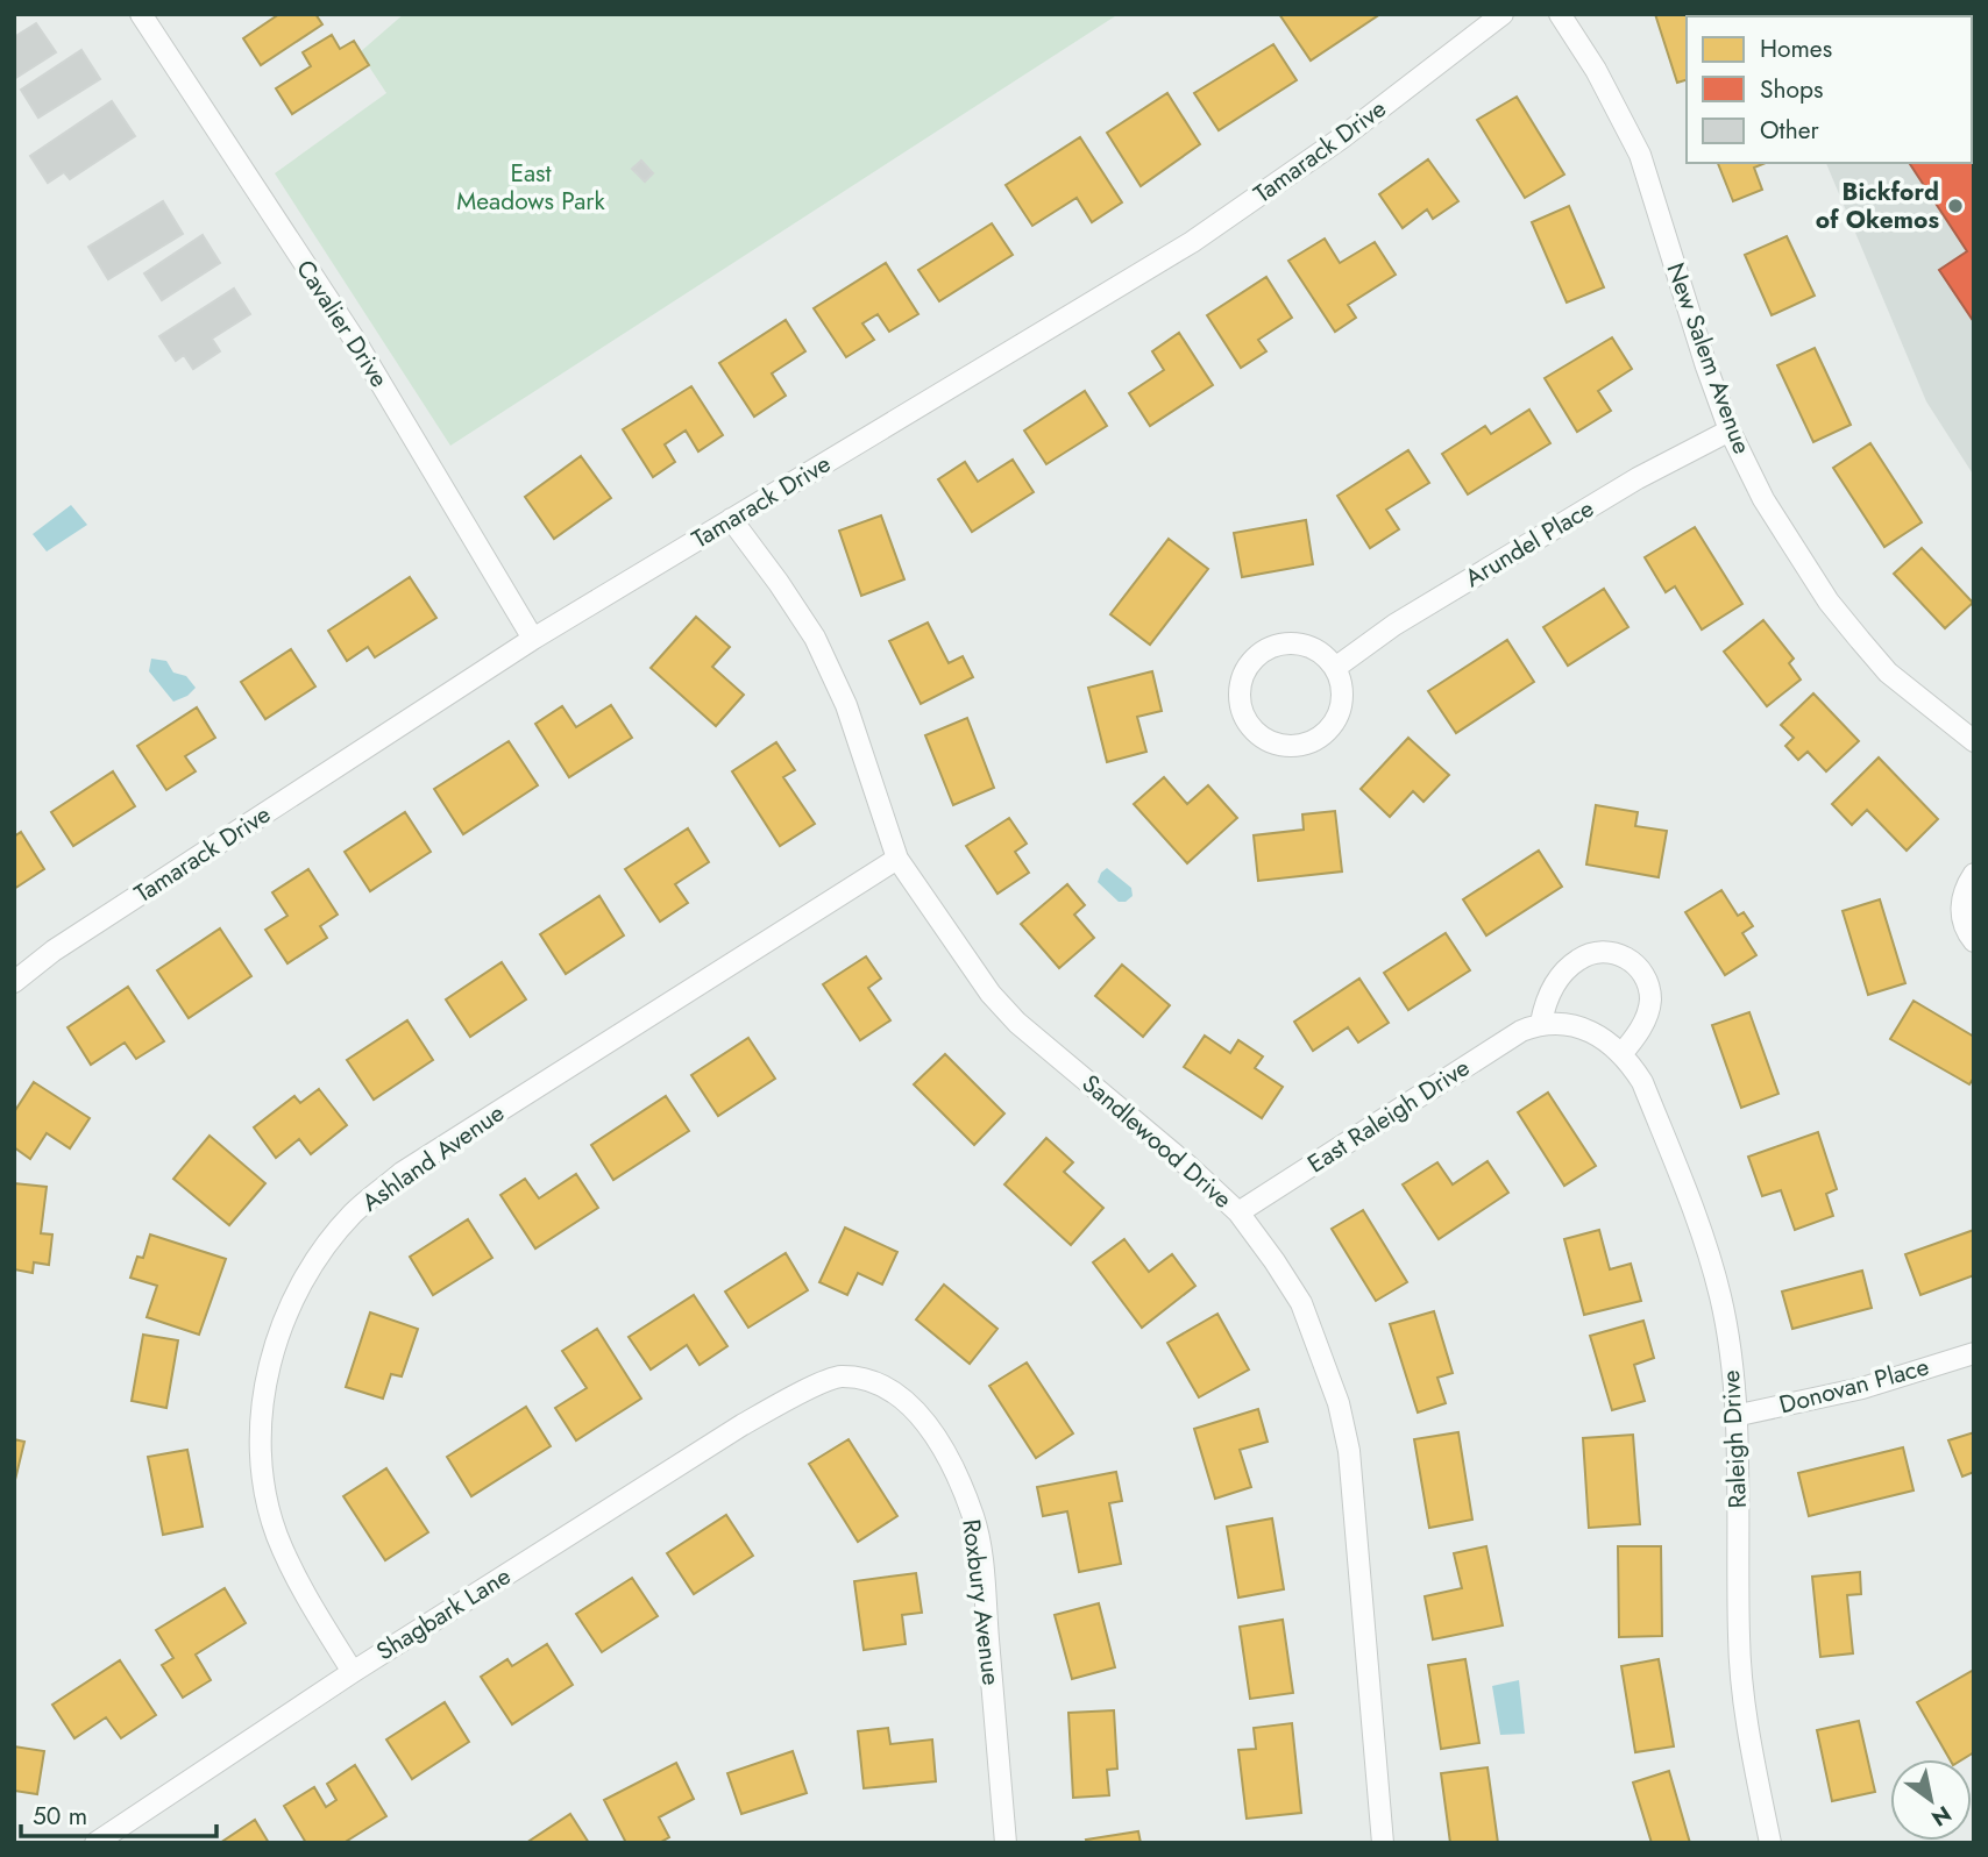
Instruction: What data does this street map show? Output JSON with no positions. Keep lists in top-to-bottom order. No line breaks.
{"streets":{"street":["Tamarack Drive","Cavalier Drive","New Salem Avenue","Arundel Place","East Raleigh Drive","Sandlewood Drive","Ashland Avenue","Donovan Place","Raleigh Drive","Roxbury Avenue","Shagbark Lane"]},"crossings":[["Tamarack Drive","Cavalier Drive"],["Tamarack Drive","Sandlewood Drive"],["New Salem Avenue","Arundel Place"],["East Raleigh Drive","Sandlewood Drive"],["East Raleigh Drive","Raleigh Drive"],["Sandlewood Drive","Ashland Avenue"],["Ashland Avenue","Shagbark Lane"],["Donovan Place","Raleigh Drive"],["Roxbury Avenue","Shagbark Lane"]],"parks":["East Meadows Park"],"places":["Bickford of Okemos"],"legend":["Homes","Shops","Other"],"scale_bar":"50 m","north":"bottom right"}
